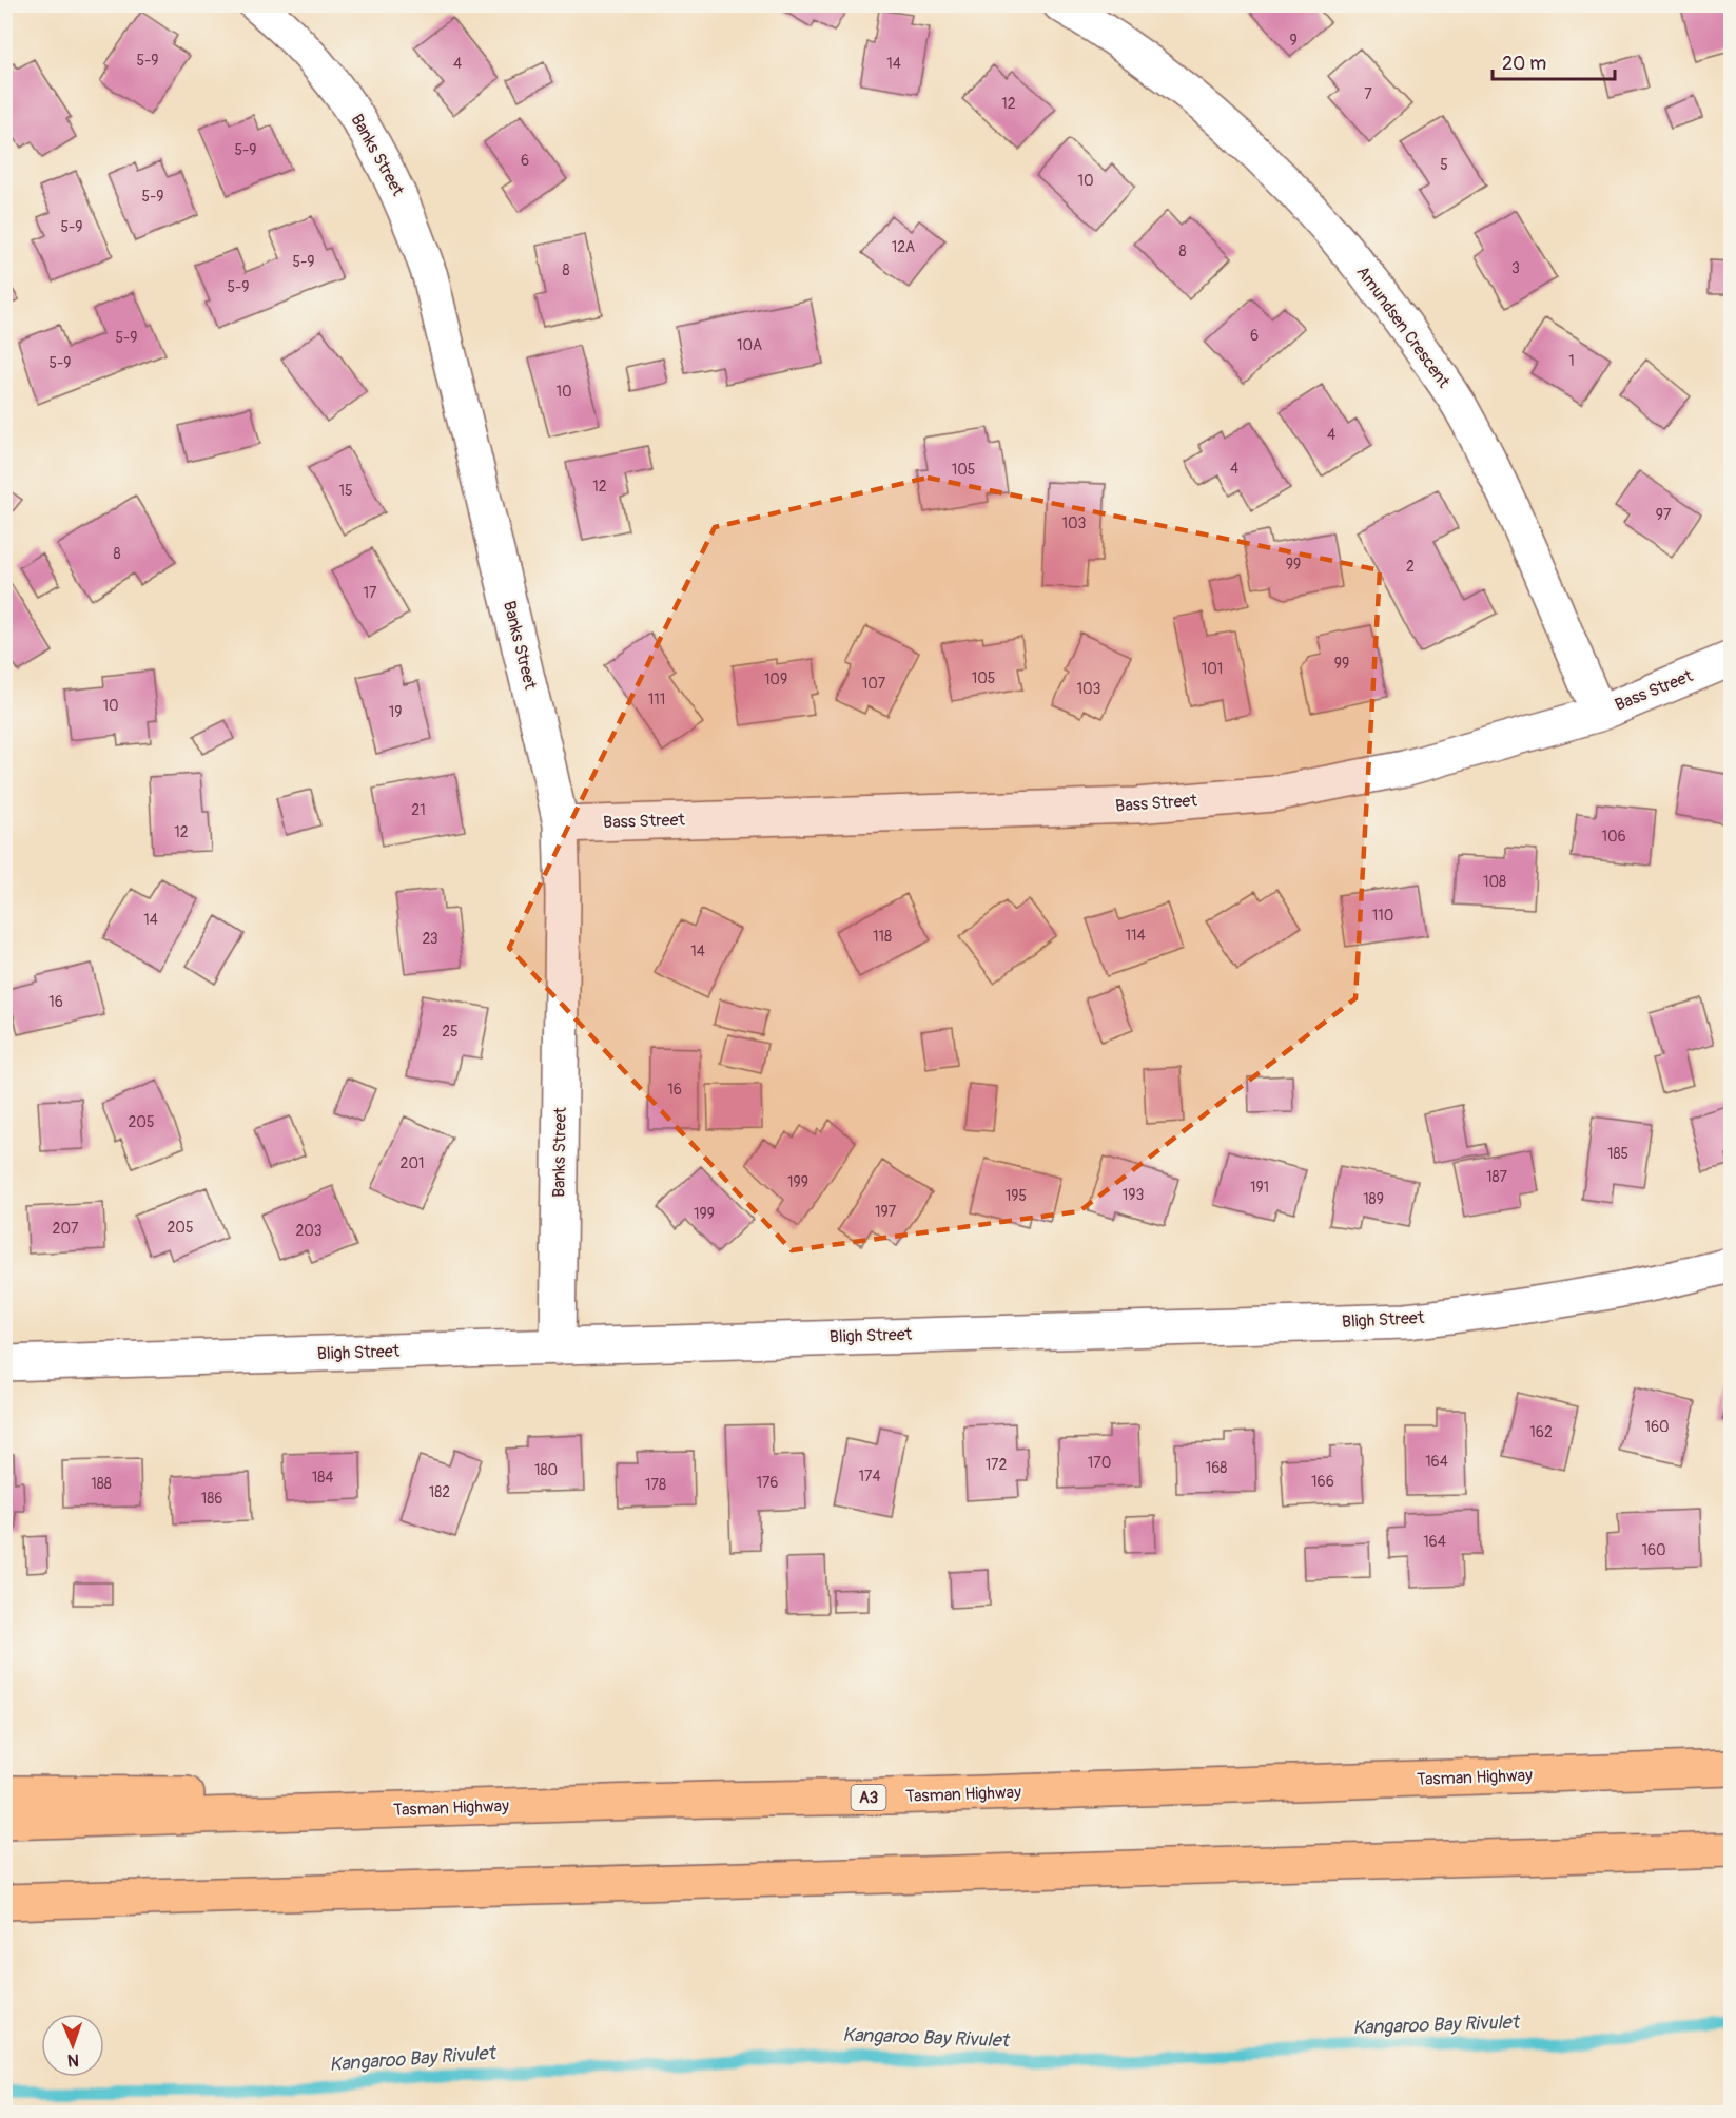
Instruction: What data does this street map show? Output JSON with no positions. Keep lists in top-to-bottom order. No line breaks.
{"streets":{"highway":["Tasman Highway","A3"],"street":["Banks Street","Amundsen Crescent","Bass Street","Bligh Street"]},"crossings":[["Banks Street","Bass Street"],["Banks Street","Bligh Street"],["Amundsen Crescent","Bass Street"]],"water":["Kangaroo Bay Rivulet"],"house_numbers":["9","5-9","4","14","7","12","5-9","6","5","10","5-9","5-9","12A","8","5-9","3","8","5-9","6","5-9","10A","1","5-9","10","4","4","105","12","15","97","103","8","99","2","17","99","101","105","109","107","103","111","10","19","21","12","106","108","110","14","114","118","23","14","16","25","16","205","185","201","187","199","191","193","195","189","197","199","205","207","203","160","162","164","170","172","168","180","174","184","166","176","188","178","182","186","164","160"],"scale_bar":"20 m","north":"bottom"}
